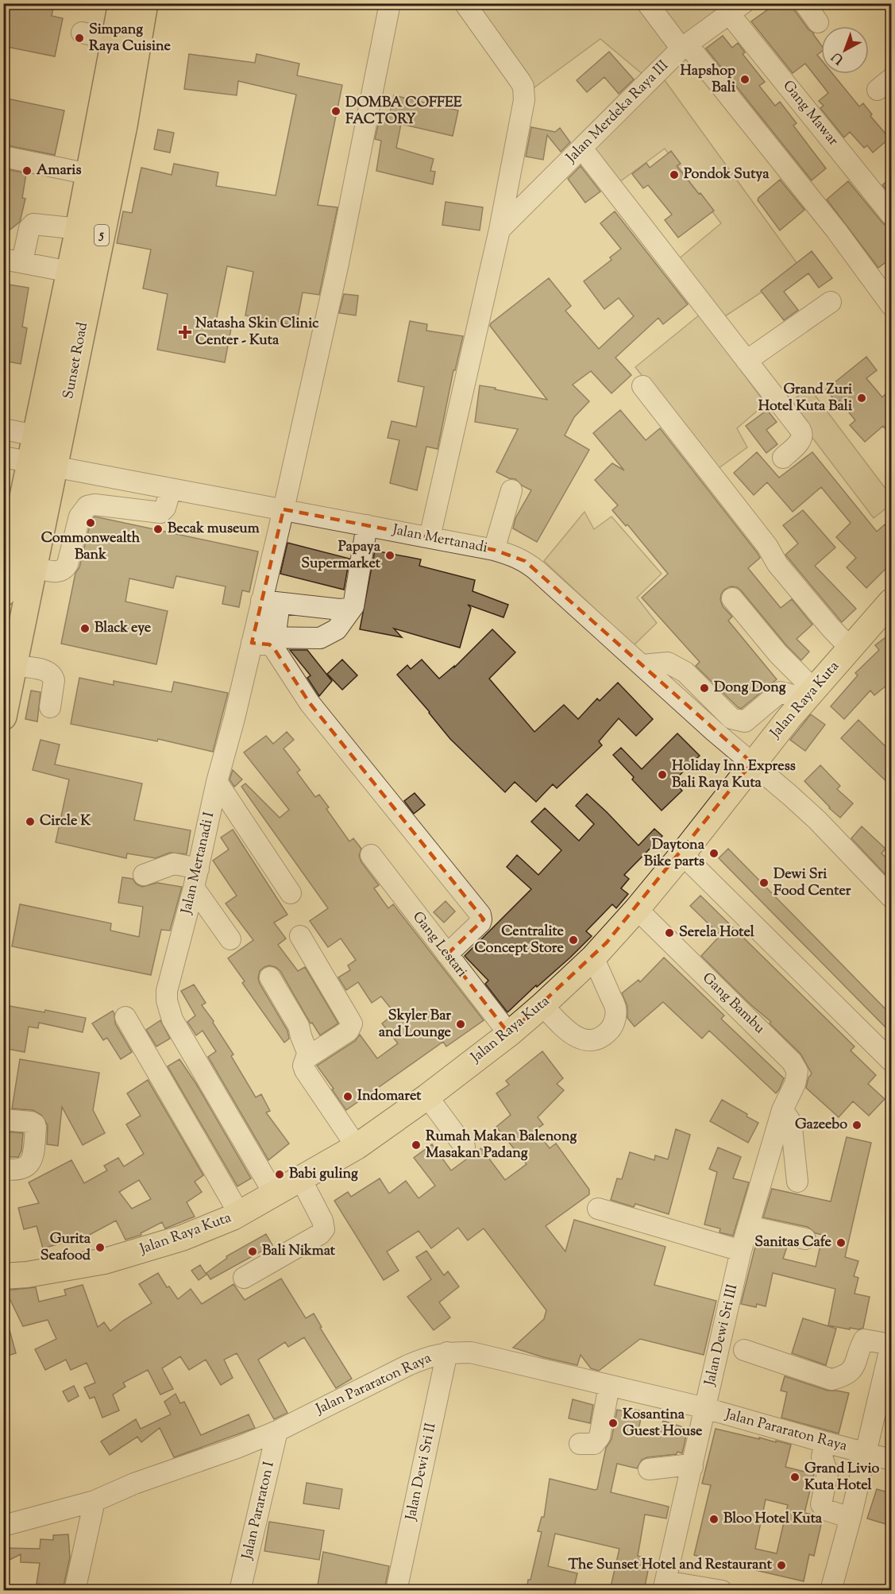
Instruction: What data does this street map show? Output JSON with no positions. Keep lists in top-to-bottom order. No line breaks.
{"streets":{"highway":["5","Sunset Road"],"main road":["Jalan Raya Kuta"],"street":["Jalan Merdeka Raya III","Gang Mawar","Jalan Mertanadi","Jalan Mertanadi I","Gang Lestari","Gang Bambu","Jalan Dewi Sri III","Jalan Pararaton Raya","Jalan Dewi Sri II","Jalan Pararaton I"]},"crossings":[["Jalan Merdeka Raya III","Gang Mawar"],["Sunset Road","Jalan Mertanadi"],["Jalan Mertanadi","Jalan Raya Kuta"],["Jalan Mertanadi","Jalan Mertanadi I"],["Jalan Raya Kuta","Jalan Mertanadi I"],["Jalan Raya Kuta","Gang Lestari"],["Jalan Raya Kuta","Gang Bambu"],["Gang Bambu","Jalan Dewi Sri III"],["Jalan Dewi Sri III","Jalan Pararaton Raya"],["Jalan Pararaton Raya","Jalan Dewi Sri II"],["Jalan Pararaton Raya","Jalan Pararaton I"]],"places":{"other":["Simpang Raya Cuisine","Hapshop Bali","DOMBA COFFEE FACTORY","Amaris","Pondok Sutya","Grand Zuri Hotel Kuta Bali","Commonwealth Bank","Becak museum","Papaya Supermarket","Black eye","Dong Dong","Holiday Inn Express Bali Raya Kuta","Circle K","Daytona Bike parts","Dewi Sri Food Center","Serela Hotel","Centralite Concept Store","Skyler Bar and Lounge","Indomaret","Gazeebo","Rumah Makan Balenong Masakan Padang","Babi guling","Sanitas Cafe","Gurita Seafood","Bali Nikmat","Kosantina Guest House","Grand Livio Kuta Hotel","Bloo Hotel Kuta","The Sunset Hotel and Restaurant"],"health":["Natasha Skin Clinic Center - Kuta"]},"north":"bottom left"}
